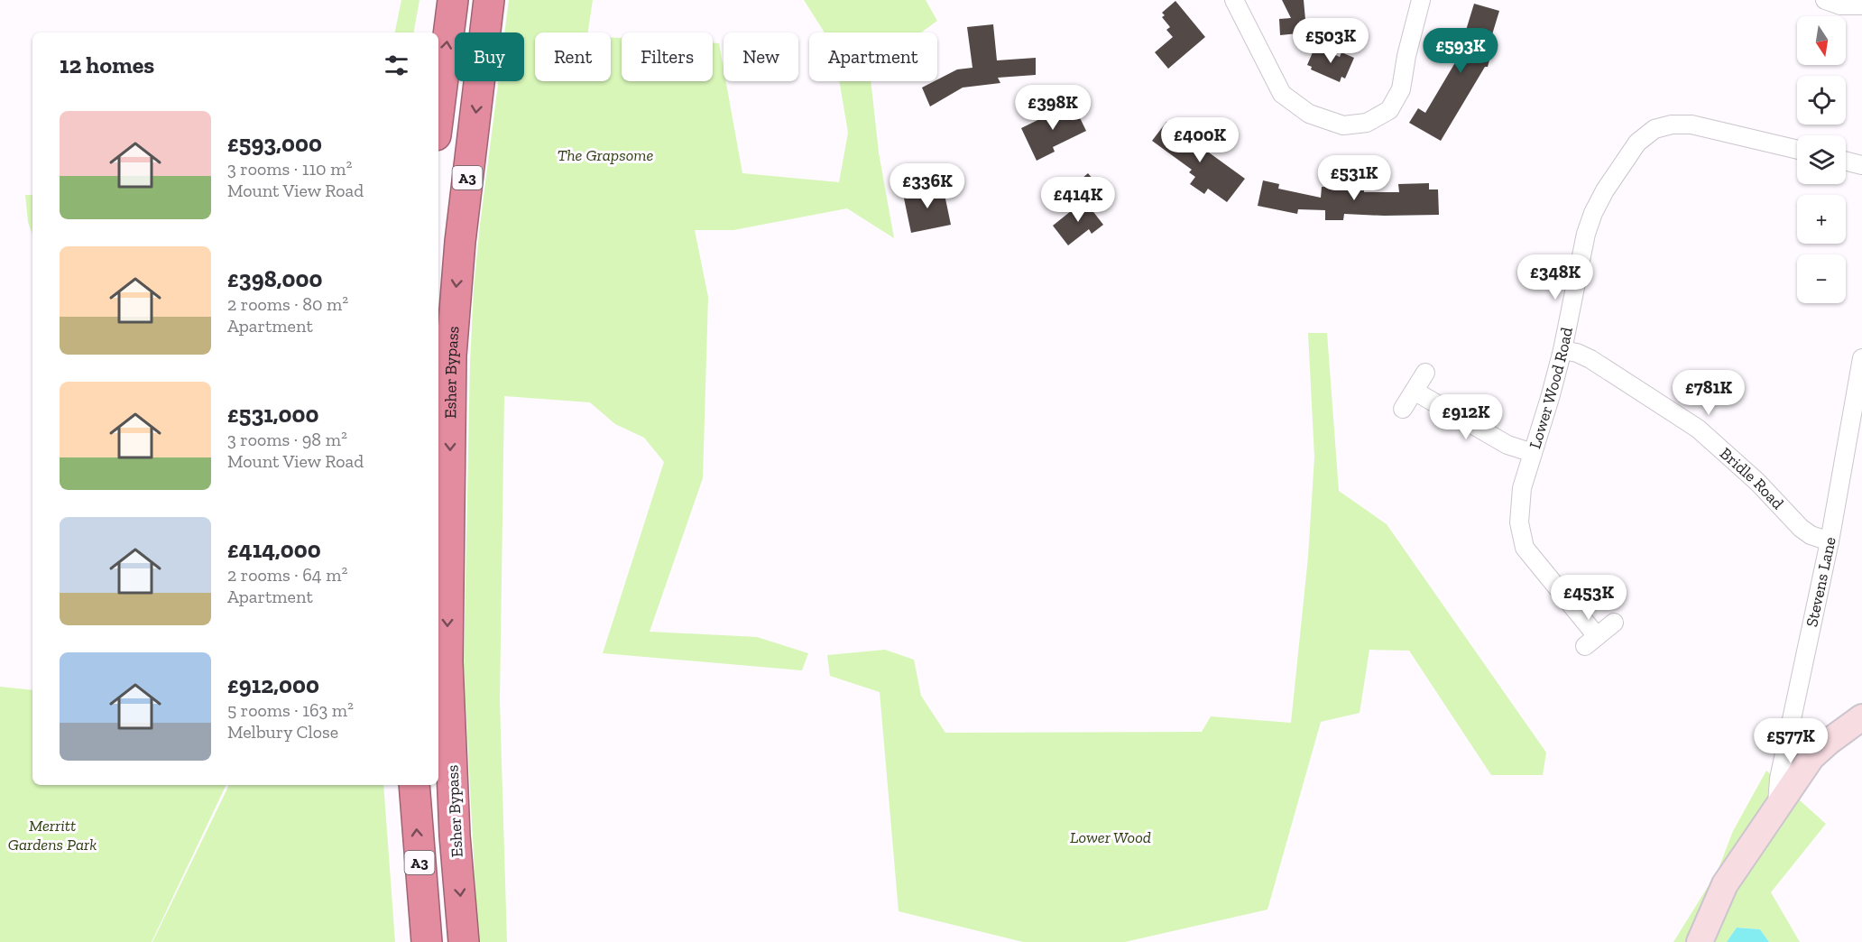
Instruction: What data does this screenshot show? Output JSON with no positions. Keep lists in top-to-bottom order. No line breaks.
{"streets":{"highway":["A3","Esher Bypass"],"street":["Lower Wood Road","Bridle Road","Stevens Lane"]},"crossings":[["Lower Wood Road","Bridle Road"],["Bridle Road","Stevens Lane"]],"one_way":["Esher Bypass"],"parks":["The Grapsome","Merritt Gardens Park","Lower Wood"],"north":"bottom","page":{"map_buttons":["+","−"],"price":["£503K","£593K","£398K","£400K","£531K","£336K","£414K","£348K","£781K","£912K","£453K","£577K"],"chip":["Buy","Rent","Filters","New","Apartment"],"heading":"12 homes","list":[{"name":"£593,000","note":"3 rooms · 110 m² · Mount View Road"},{"name":"£398,000","note":"2 rooms · 80 m² · Apartment"},{"name":"£531,000","note":"3 rooms · 98 m² · Mount View Road"},{"name":"£414,000","note":"2 rooms · 64 m² · Apartment"},{"name":"£912,000","note":"5 rooms · 163 m² · Melbury Close"}]}}
